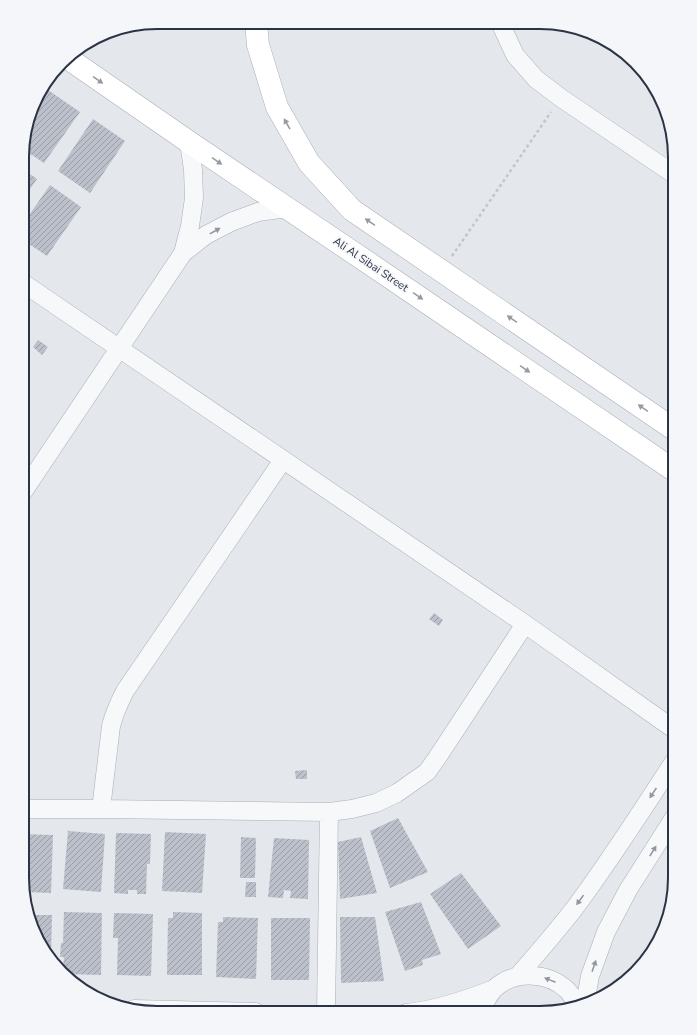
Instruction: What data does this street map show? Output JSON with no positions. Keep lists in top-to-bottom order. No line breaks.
{"streets":{"street":["Ali Al Sibai Street"]}}
